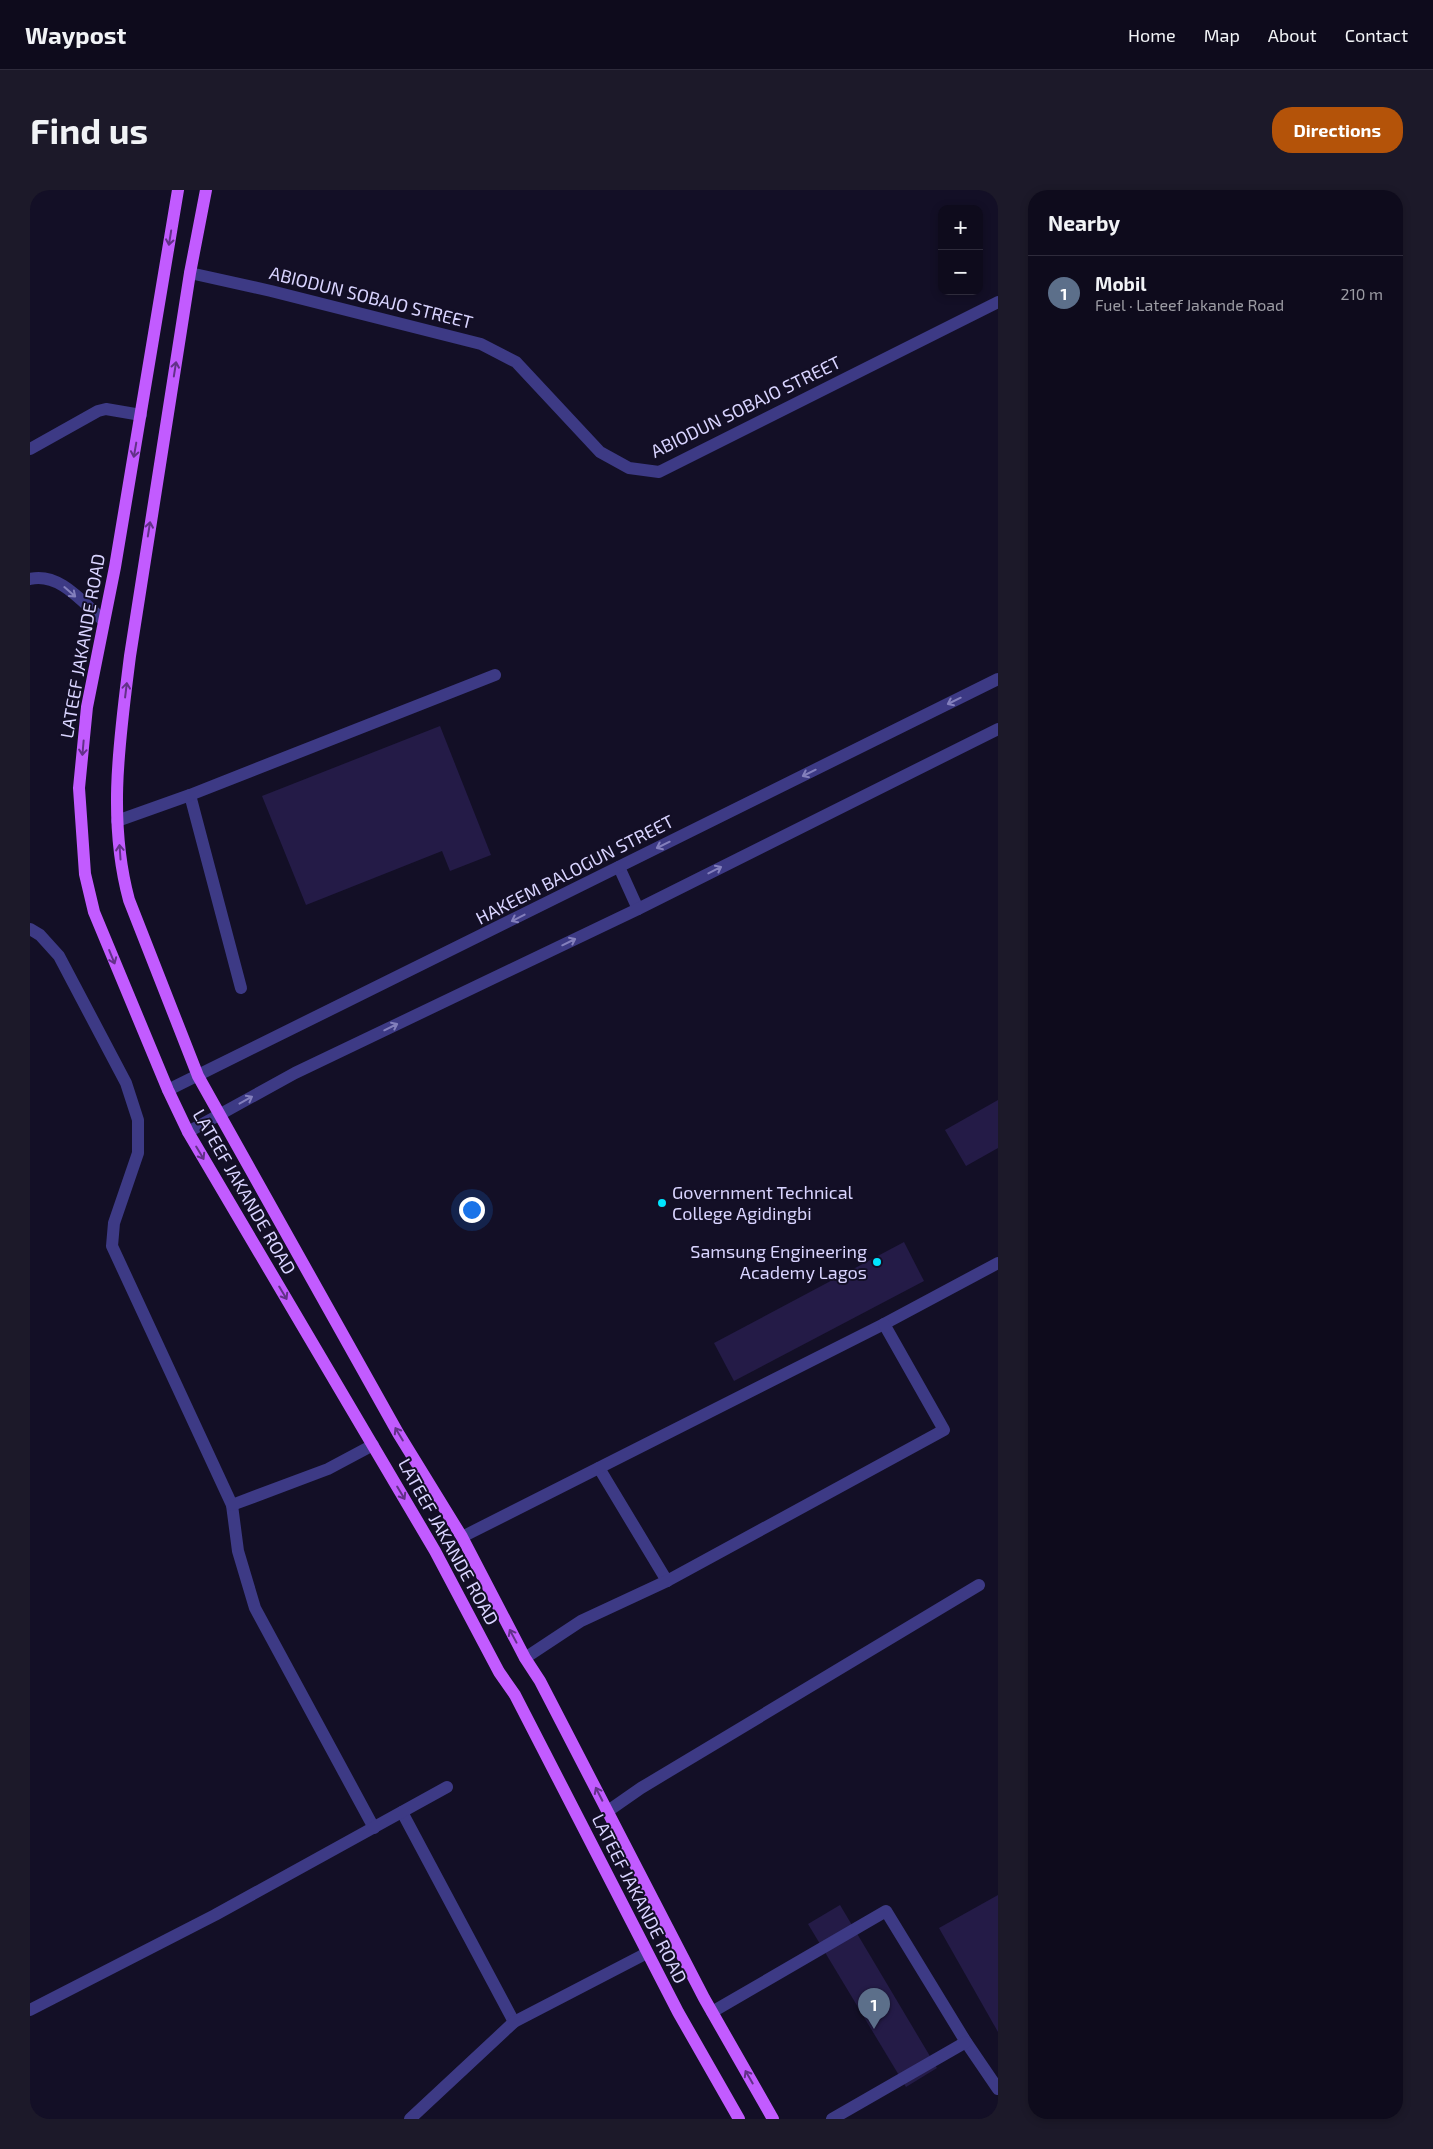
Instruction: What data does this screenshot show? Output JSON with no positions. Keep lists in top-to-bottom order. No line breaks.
{"streets":{"main road":["LATEEF JAKANDE ROAD"],"street":["ABIODUN SOBAJO STREET","HAKEEM BALOGUN STREET"]},"crossings":[["ABIODUN SOBAJO STREET","LATEEF JAKANDE ROAD"],["LATEEF JAKANDE ROAD","HAKEEM BALOGUN STREET"]],"places":["Government Technical College Agidingbi","Samsung Engineering Academy Lagos"],"page":{"header":"Waypost","nav":["Home","Map","About","Contact"],"buttons":"Directions","title":"Find us","heading":"Nearby","map_buttons":["+","−"],"list":[{"mark":"1","name":"Mobil","note":"Fuel · Lateef Jakande Road","value":"210 m"}],"pins":"1"}}
